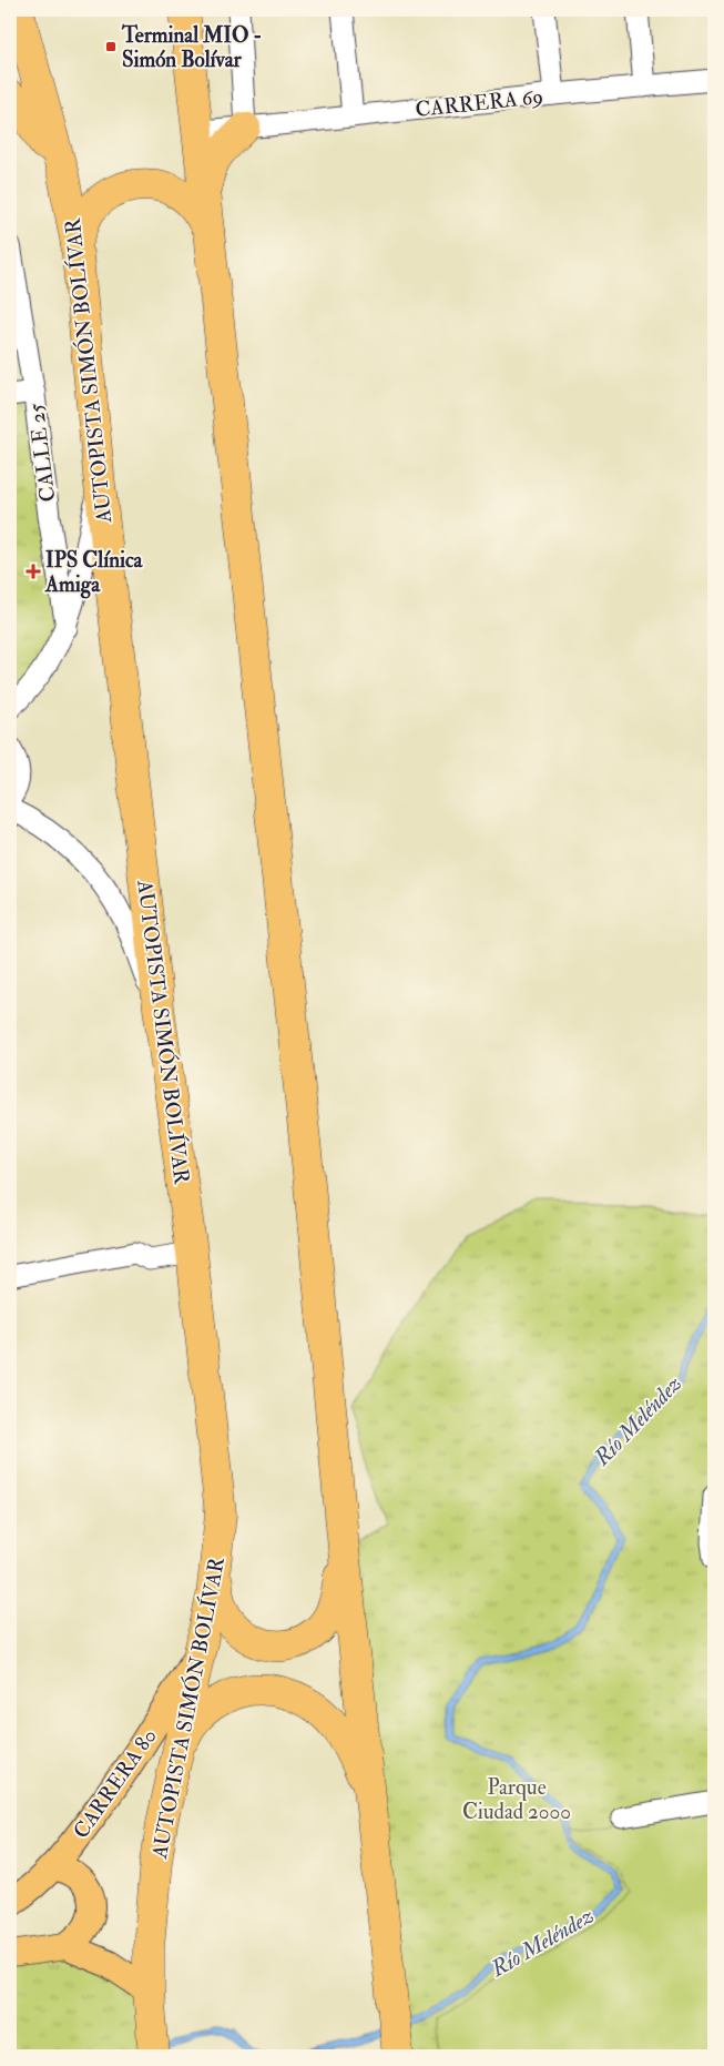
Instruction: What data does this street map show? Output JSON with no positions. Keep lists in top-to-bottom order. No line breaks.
{"streets":{"highway":["AUTOPISTA SIMÓN BOLÍVAR"],"main road":["CARRERA 80"],"street":["CARRERA 69","CALLE 25"]},"crossings":[["AUTOPISTA SIMÓN BOLÍVAR","CARRERA 80"]],"water":["Río Meléndez"],"parks":["Parque Ciudad 2000"],"places":{"transit":["Terminal MIO - Simón Bolívar"],"health":["IPS Clínica Amiga"]}}
